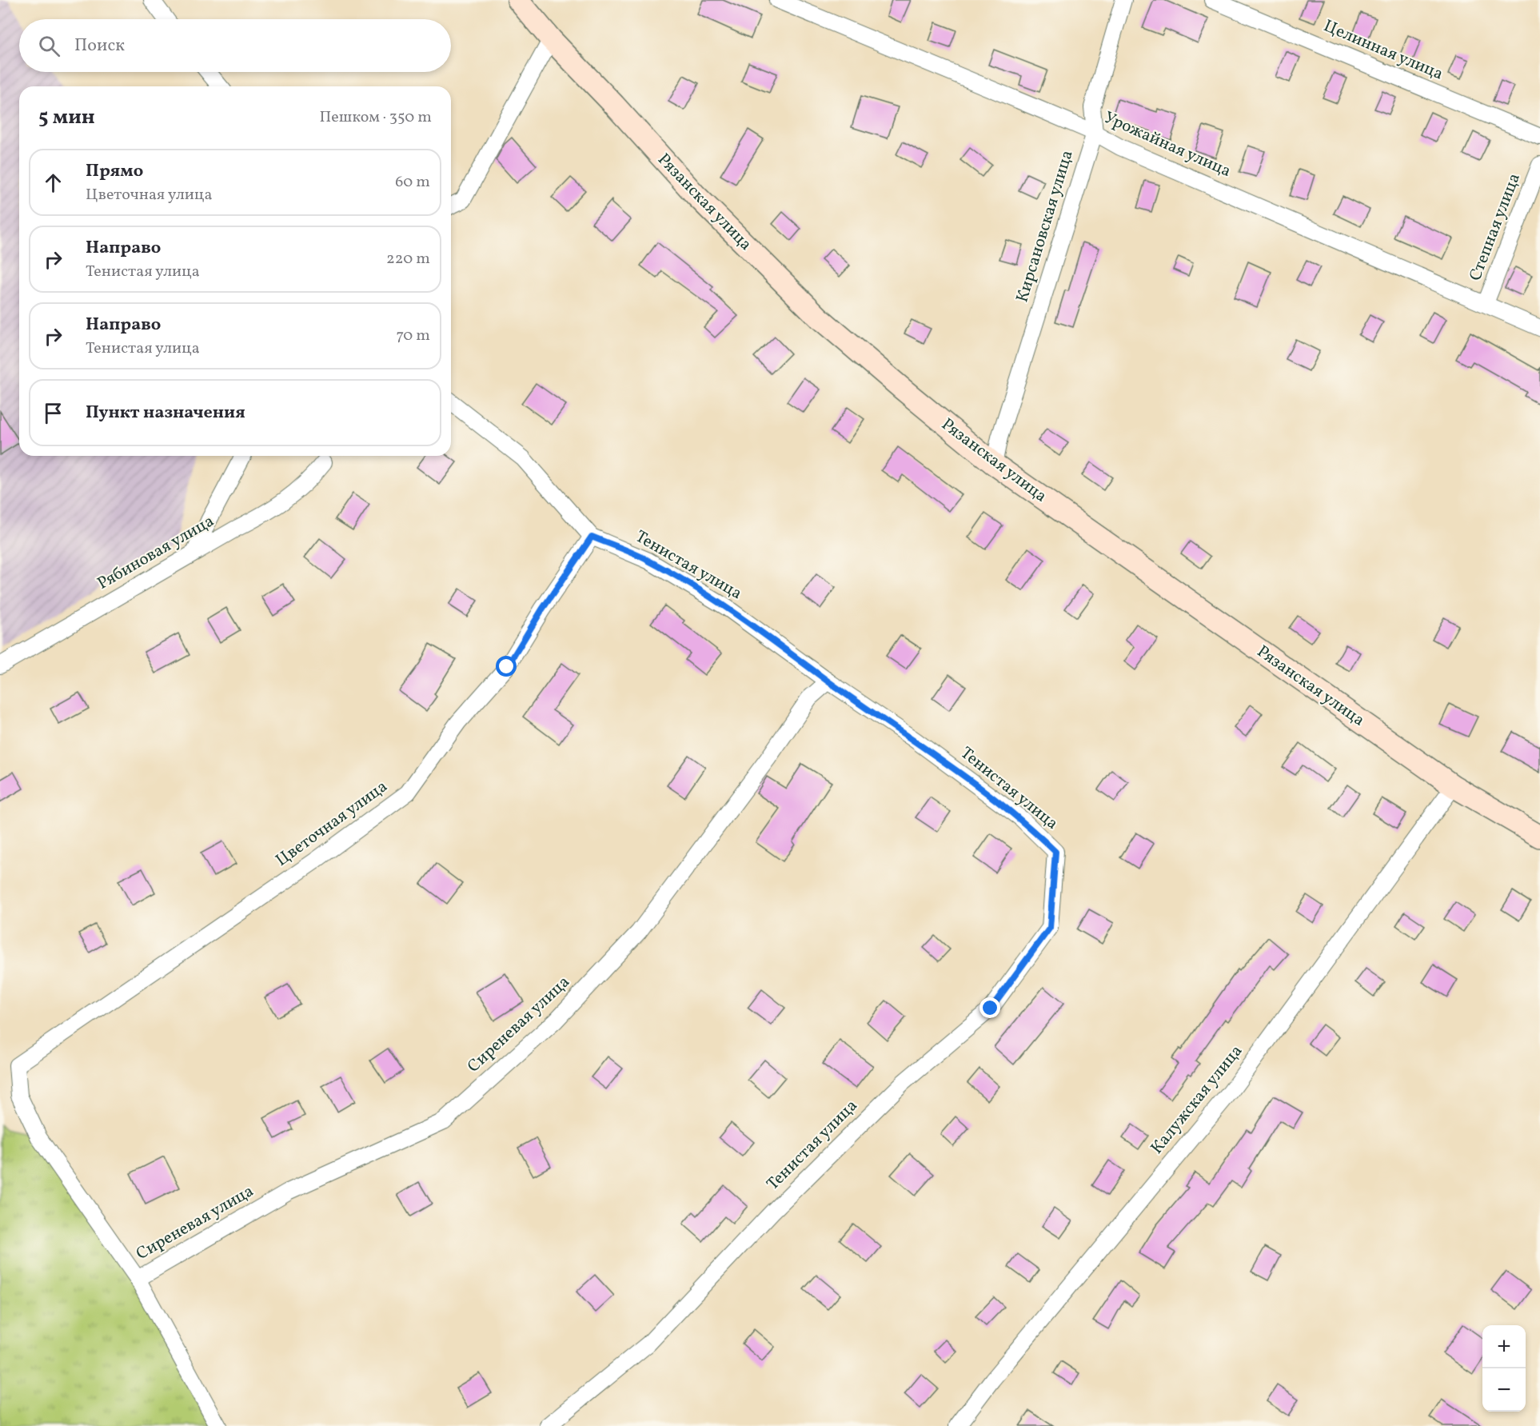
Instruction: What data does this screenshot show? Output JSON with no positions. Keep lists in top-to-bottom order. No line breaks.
{"streets":{"main road":["Рязанская улица"],"street":["Целинная улица","Урожайная улица","Кирсановская улица","Степная улица","Рябиновая улица","Тенистая улица","Цветочная улица","Сиреневая улица","Калужская улица"]},"crossings":[["Урожайная улица","Кирсановская улица"],["Урожайная улица","Степная улица"],["Рязанская улица","Кирсановская улица"],["Рязанская улица","Калужская улица"],["Тенистая улица","Цветочная улица"],["Тенистая улица","Сиреневая улица"],["Цветочная улица","Сиреневая улица"]],"page":{"search":"Поиск","heading":["5 мин","Пешком · 350 m"],"list":[["Прямо","Цветочная улица","60 m"],["Направо","Тенистая улица","220 m"],["Направо","Тенистая улица","70 m"],"Пункт назначения"],"map_buttons":["+","−"]}}
